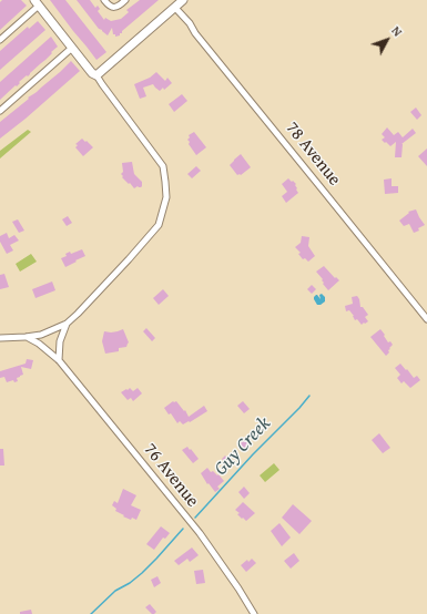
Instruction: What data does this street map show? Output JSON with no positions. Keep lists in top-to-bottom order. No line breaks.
{"streets":{"street":["78 Avenue","76 Avenue"]},"water":["Guy Creek"],"north":"top right"}
